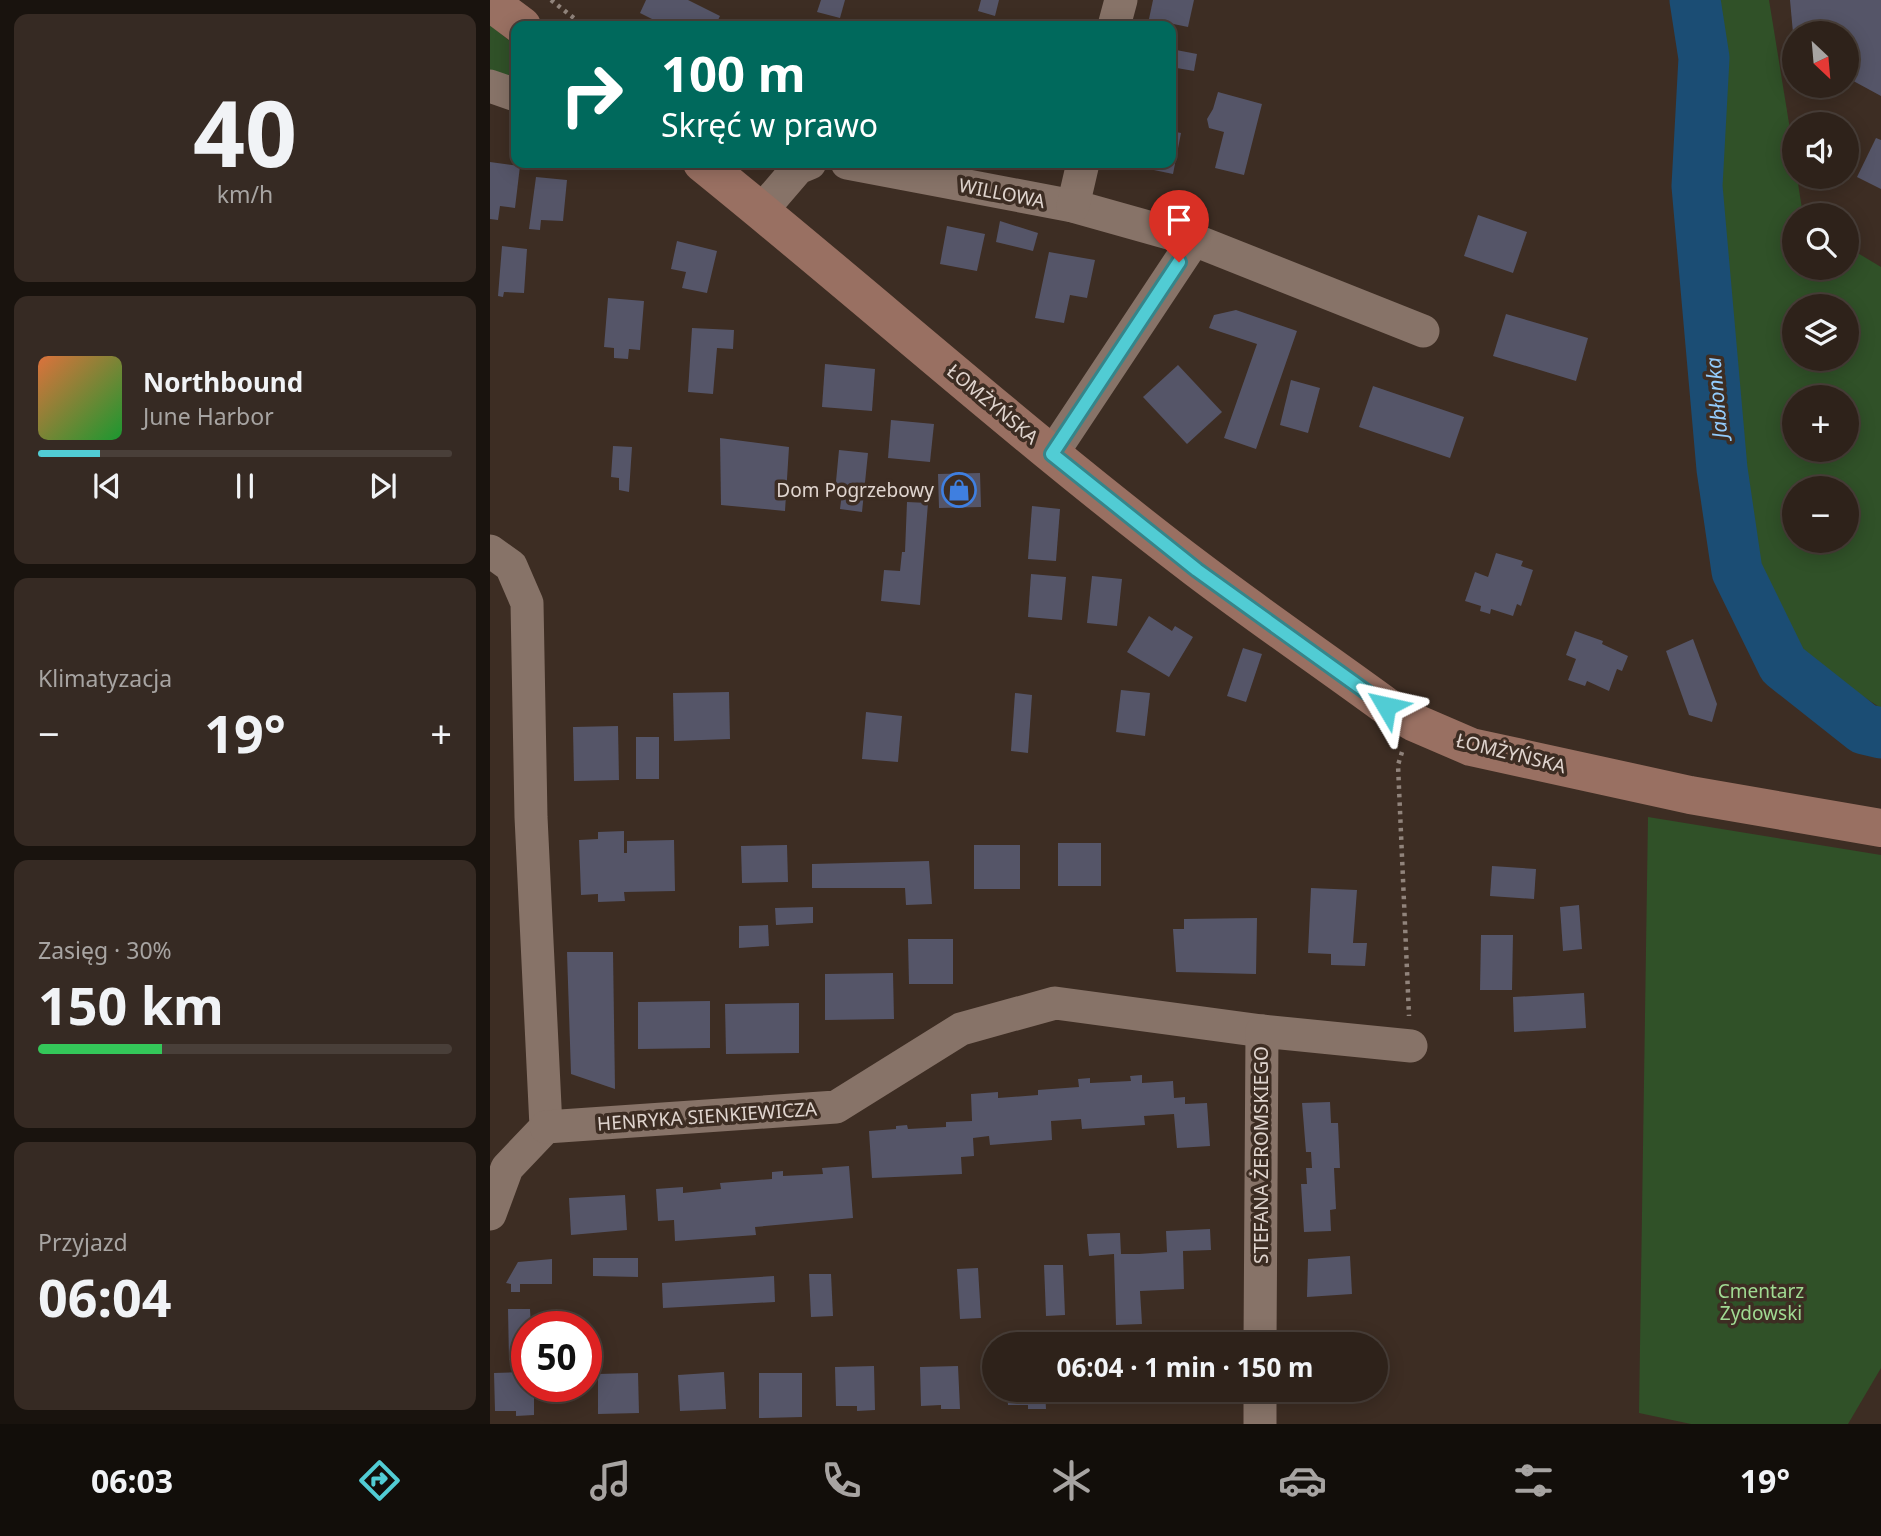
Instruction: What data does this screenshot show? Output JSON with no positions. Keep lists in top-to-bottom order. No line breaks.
{"streets":{"main road":["ŁOMŻYŃSKA"],"street":["WILLOWA","HENRYKA SIENKIEWICZA","STEFANA ŻEROMSKIEGO"]},"crossings":[["HENRYKA SIENKIEWICZA","STEFANA ŻEROMSKIEGO"]],"water":["Jabłonka"],"parks":["Cmentarz Żydowski"],"places":{"shop":["Dom Pogrzebowy"]},"north":"bottom right","page":{"tile":[["40","km/h"],"Klimatyzacja",["Zasięg · 30%","150 km"],["Przyjazd","06:04"]],"map_buttons":["+","−"],"turn":["100 m","Skręć w prawo"],"song":["Northbound","June Harbor"],"heat":["−","19°","+"],"limit":"50","trip":"06:04 · 1 min · 150 m","tabs":["06:03","19°"]}}
